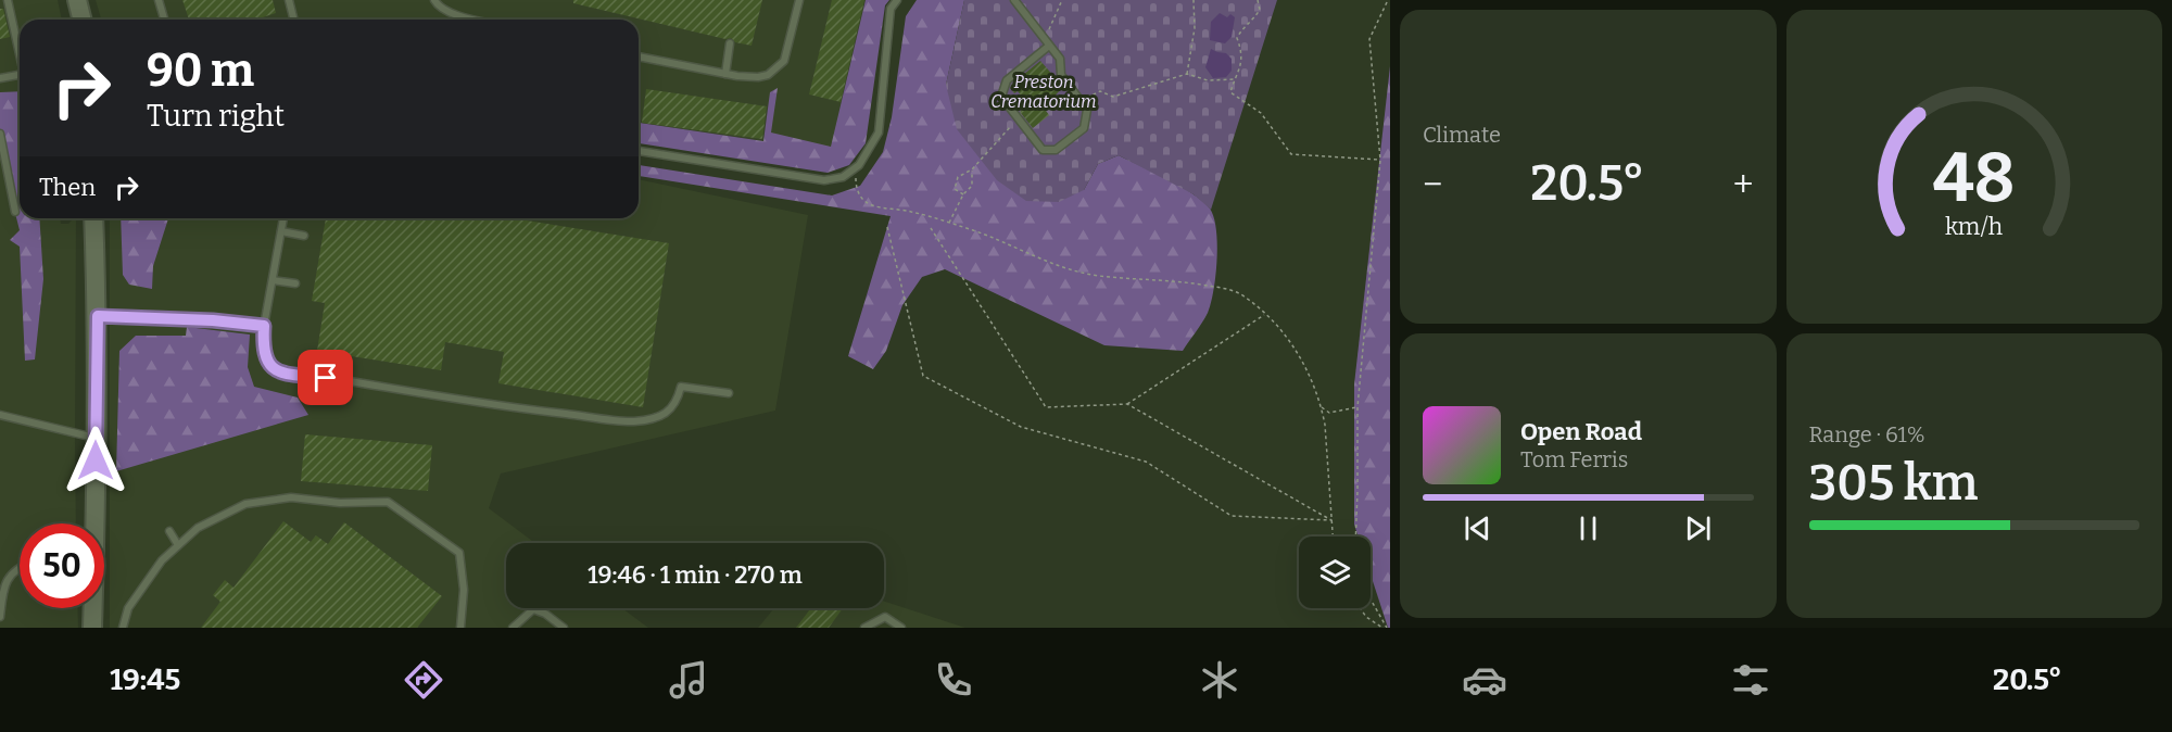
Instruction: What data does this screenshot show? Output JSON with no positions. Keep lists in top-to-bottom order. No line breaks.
{"parks":["Preston Crematorium"],"page":{"tile":["Climate",["Range · 61%","305 km"]],"turn":["90 m","Turn right"],"then":"Then","heat":["−","20.5°","+"],"song":["Open Road","Tom Ferris"],"limit":"50","trip":"19:46 · 1 min · 270 m","tabs":["19:45","20.5°"],"gauge":["48","km/h"]}}
